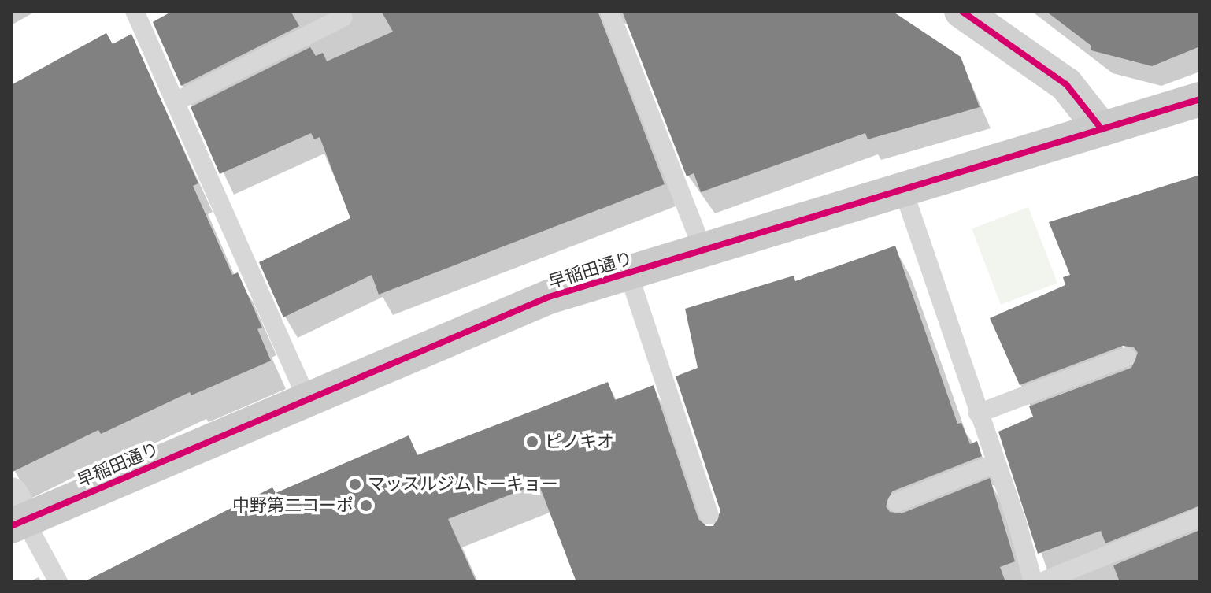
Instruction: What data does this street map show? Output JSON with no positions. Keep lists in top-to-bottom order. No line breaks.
{"streets":{"main road":["早稲田通り"]},"places":["ピノキオ","マッスルジムトーキョー","中野第二コーポ"]}
